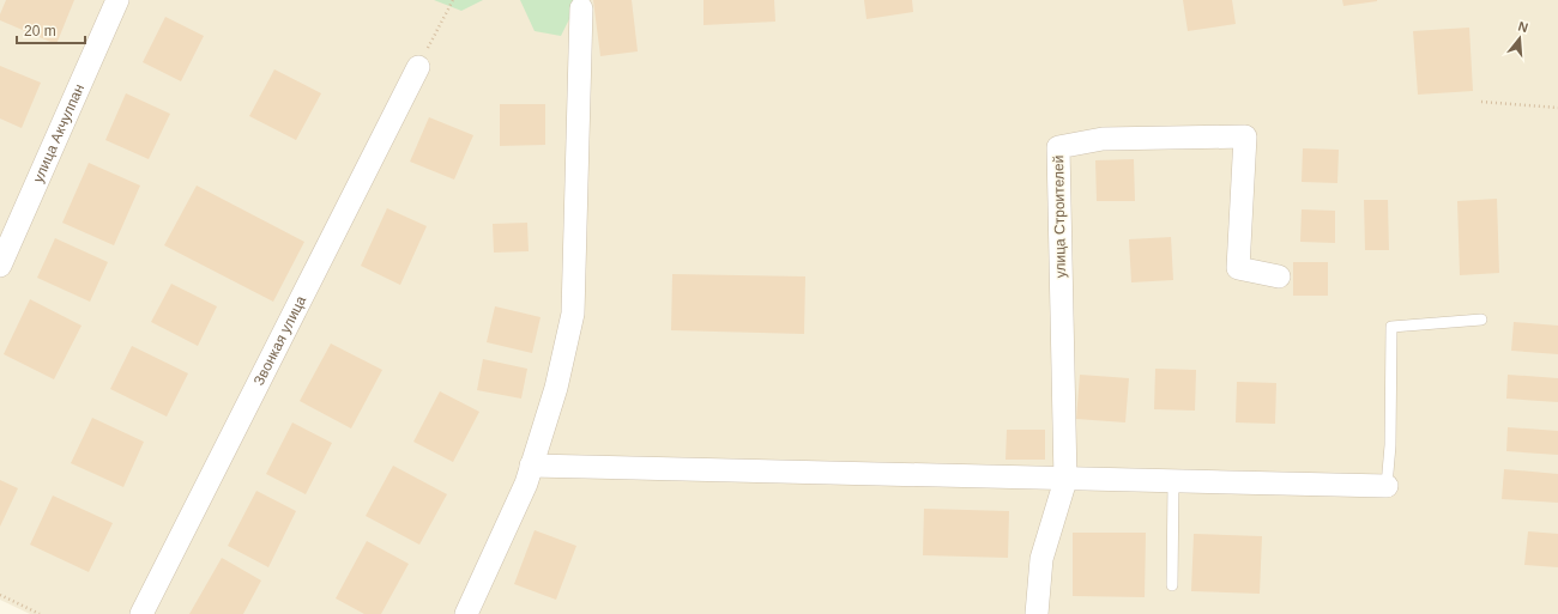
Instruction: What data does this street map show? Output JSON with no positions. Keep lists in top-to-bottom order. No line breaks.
{"streets":{"street":["улица Акчулпан","улица Строителей","Звонкая улица"]},"scale_bar":"20 m","north":"top"}
